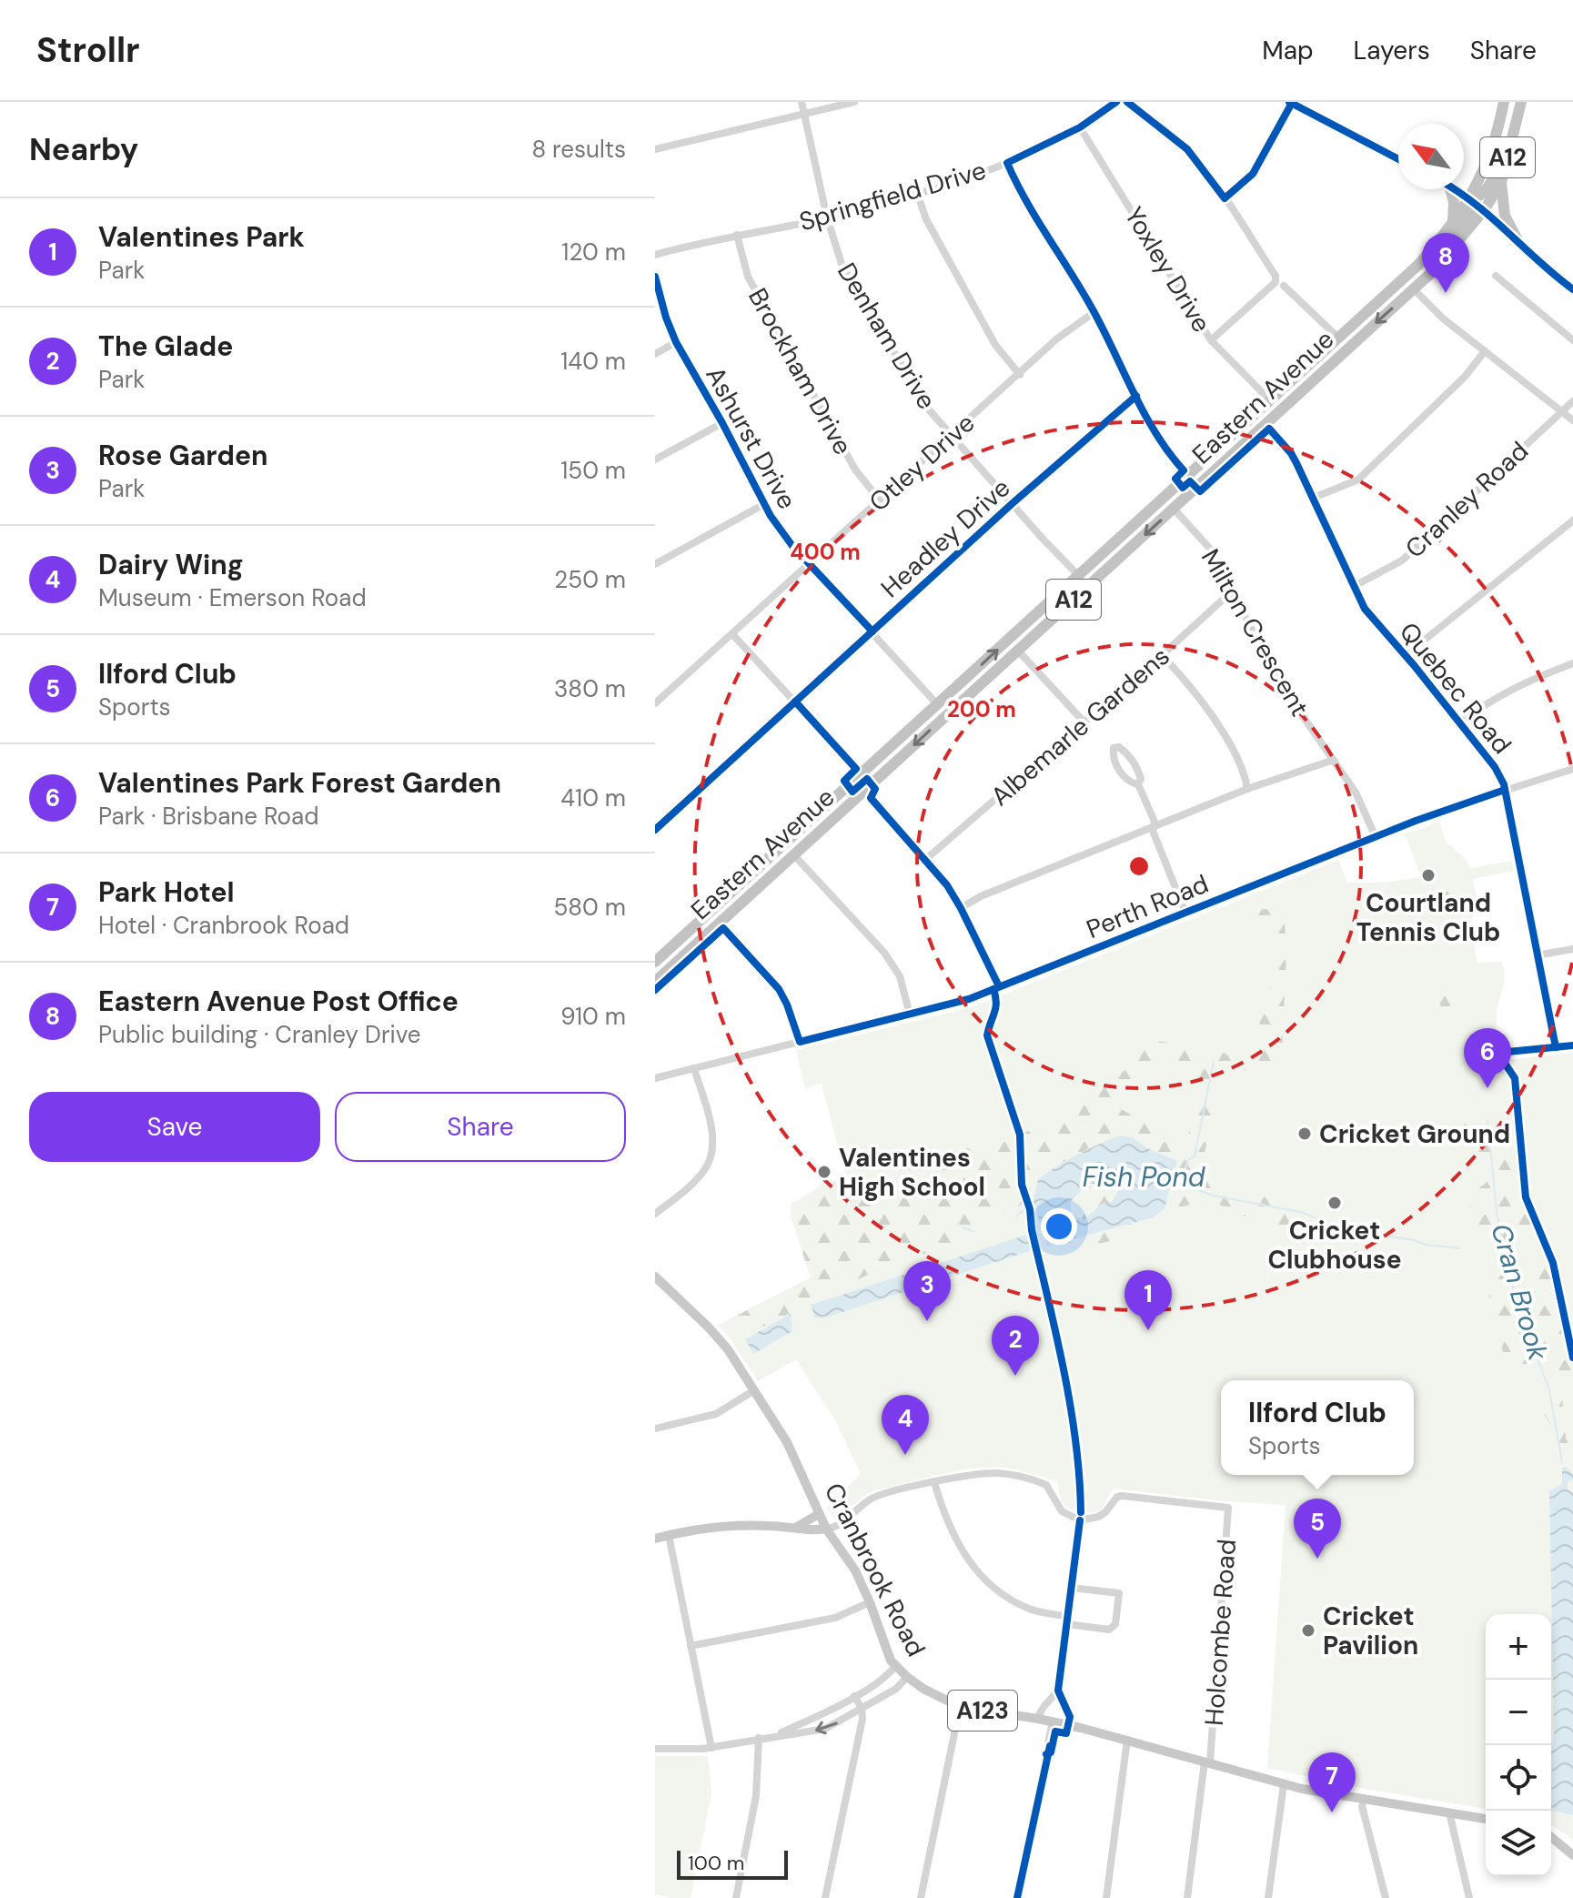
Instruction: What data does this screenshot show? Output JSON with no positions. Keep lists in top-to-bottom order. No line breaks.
{"streets":{"highway":["A12","Eastern Avenue"],"main road":["Cranbrook Road","A123"],"street":["Springfield Drive","Yoxley Drive","Denham Drive","Brockham Drive","Ashurst Drive","Otley Drive","Cranley Road","Headley Drive","Milton Crescent","Quebec Road","Albemarle Gardens","Perth Road","Holcombe Road"]},"crossings":[["Springfield Drive","Yoxley Drive"],["Springfield Drive","Denham Drive"],["Springfield Drive","Brockham Drive"],["Yoxley Drive","Eastern Avenue"],["Denham Drive","Eastern Avenue"],["Denham Drive","Otley Drive"],["Denham Drive","Headley Drive"],["Brockham Drive","Otley Drive"],["Eastern Avenue","Ashurst Drive"],["Eastern Avenue","Milton Crescent"],["Eastern Avenue","Quebec Road"],["Ashurst Drive","Otley Drive"],["Ashurst Drive","Headley Drive"],["Cranley Road","Quebec Road"],["Milton Crescent","Albemarle Gardens"],["Milton Crescent","Perth Road"],["Quebec Road","Perth Road"],["Cranbrook Road","Holcombe Road"]],"water":["Fish Pond","Cran Brook"],"places":["Courtland Tennis Club","Cricket Ground","Valentines High School","Cricket Clubhouse","Cricket Pavilion"],"scale_bar":"100 m","north":"top left","page":{"header":"Strollr","nav":["Map","Layers","Share"],"heading":["Nearby","8 results"],"list":[{"mark":"1","name":"Valentines Park","note":"Park","value":"120 m"},{"mark":"2","name":"The Glade","note":"Park","value":"140 m"},{"mark":"3","name":"Rose Garden","note":"Park","value":"150 m"},{"mark":"4","name":"Dairy Wing","note":"Museum · Emerson Road","value":"250 m"},{"mark":"5","name":"Ilford Club","note":"Sports","value":"380 m"},{"mark":"6","name":"Valentines Park Forest Garden","note":"Park · Brisbane Road","value":"410 m"},{"mark":"7","name":"Park Hotel","note":"Hotel · Cranbrook Road","value":"580 m"},{"mark":"8","name":"Eastern Avenue Post Office","note":"Public building · Cranley Drive","value":"910 m"}],"pins":["8","6","3","1","2","4","5","7"],"buttons":["Save","Share"],"popup":["Ilford Club","Sports"],"map_buttons":["+","−"],"scale":"100 m"},"rings":["400 m","200 m"]}
